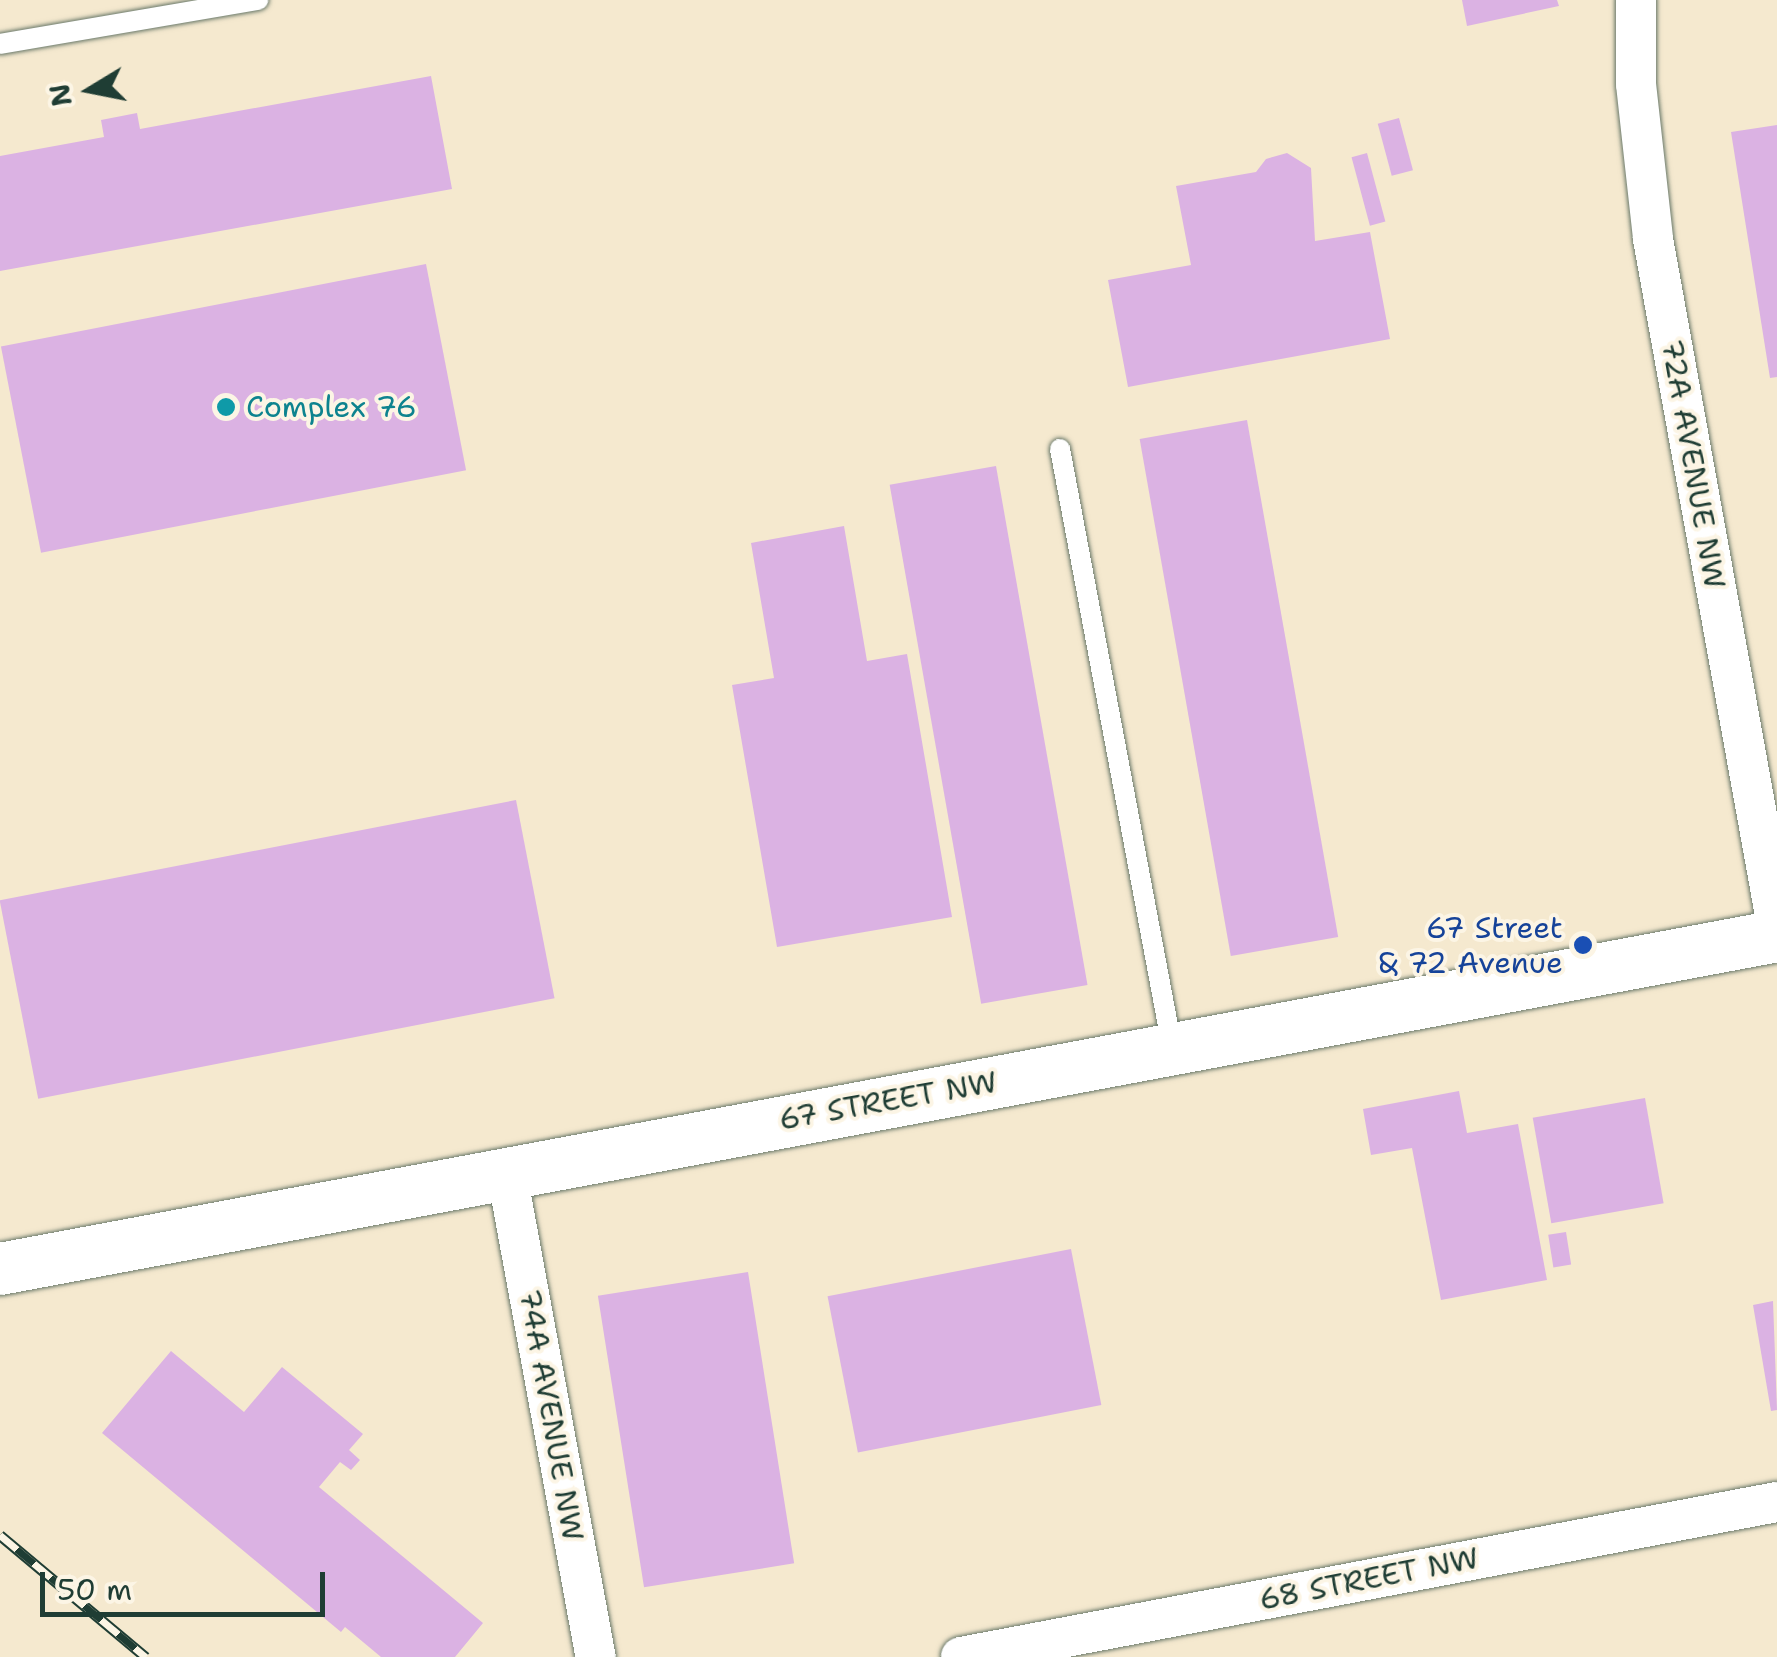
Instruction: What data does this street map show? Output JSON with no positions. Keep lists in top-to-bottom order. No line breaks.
{"streets":{"street":["72A AVENUE NW","67 STREET NW","74A AVENUE NW","68 STREET NW"]},"crossings":[["67 STREET NW","74A AVENUE NW"]],"places":["Complex 76","67 Street & 72 Avenue"],"scale_bar":"50 m","north":"left"}
